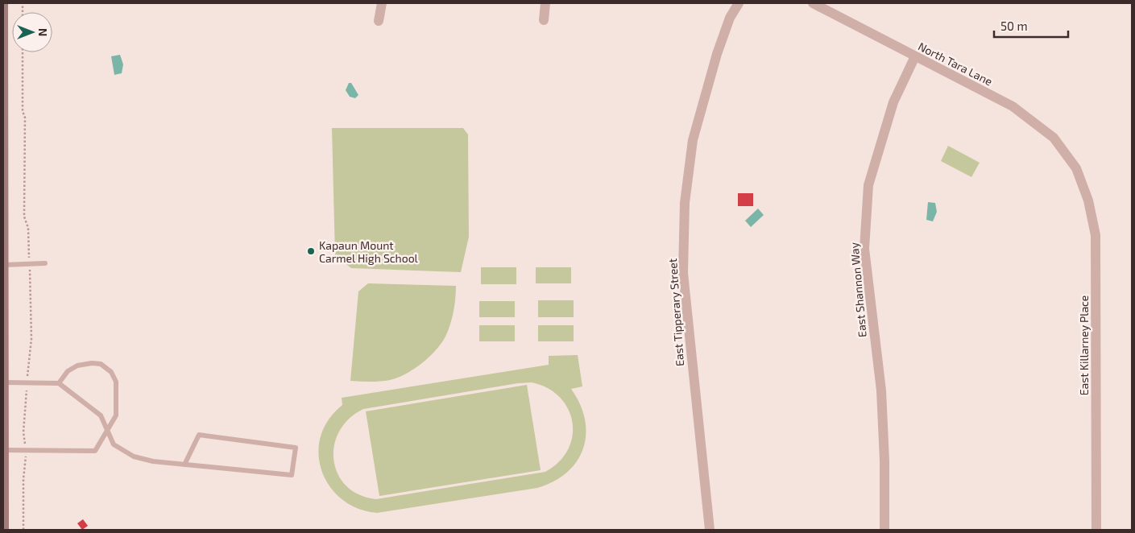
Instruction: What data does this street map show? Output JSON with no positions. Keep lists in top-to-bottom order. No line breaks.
{"streets":{"street":["North Tara Lane","East Shannon Way","East Tipperary Street","East Killarney Place"]},"crossings":[["North Tara Lane","East Shannon Way"],["North Tara Lane","East Killarney Place"]],"places":["Kapaun Mount Carmel High School"],"scale_bar":"50 m","north":"right"}
